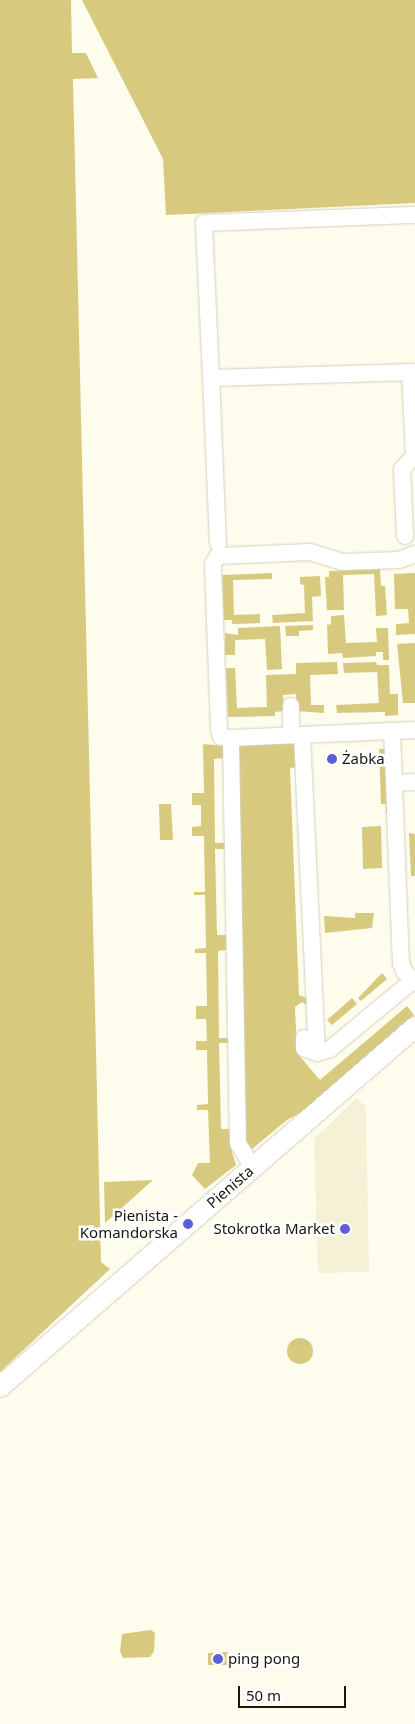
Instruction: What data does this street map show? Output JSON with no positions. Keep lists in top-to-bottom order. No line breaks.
{"streets":{"street":["Pienista"]},"places":["Żabka","Pienista - Komandorska","Stokrotka Market","ping pong"],"scale_bar":"50 m"}
